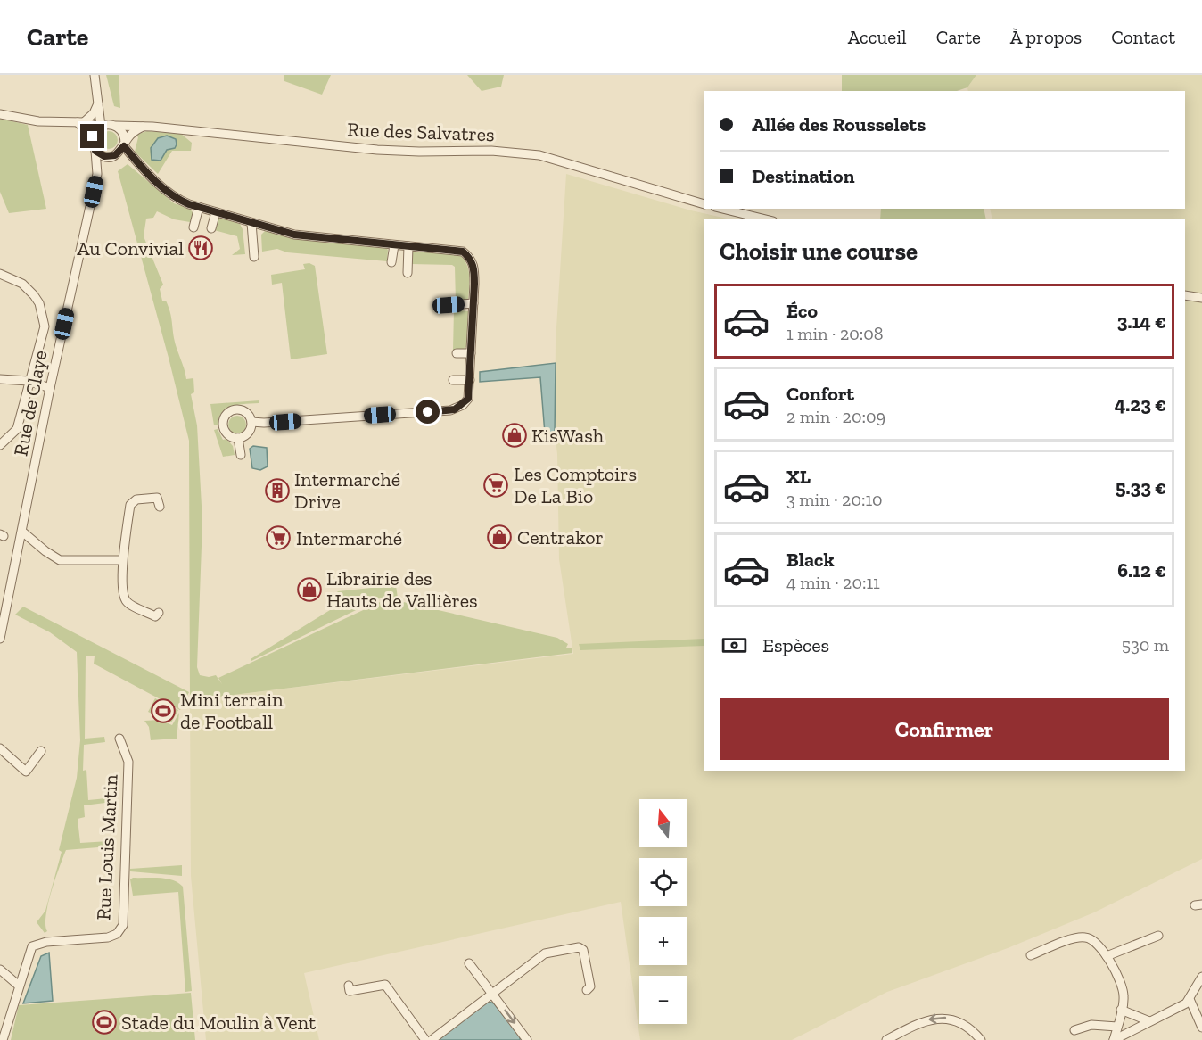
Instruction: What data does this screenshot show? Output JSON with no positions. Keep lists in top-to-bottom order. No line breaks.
{"streets":{"street":["Rue des Salvatres","Rue de Claye","Rue Louis Martin"]},"crossings":[["Rue des Salvatres","Rue de Claye"]],"places":{"restaurant":["Au Convivial"],"shop":["KisWash","Centrakor","Librairie des Hauts de Vallières"],"supermarket":["Les Comptoirs De La Bio","Intermarché"],"building":["Intermarché Drive"],"sports":["Mini terrain de Football","Stade du Moulin à Vent"]},"north":"top","page":{"header":"Carte","nav":["Accueil","Carte","À propos","Contact"],"banner":["Allée des Rousselets","Destination"],"heading":"Choisir une course","list":[{"name":"Éco","note":"1 min · 20:08","value":"3.14 €"},{"name":"Confort","note":"2 min · 20:09","value":"4.23 €"},{"name":"XL","note":"3 min · 20:10","value":"5.33 €"},{"name":"Black","note":"4 min · 20:11","value":"6.12 €"}],"pay":["Espèces","530 m"],"buttons":"Confirmer","map_buttons":["+","−"]}}
